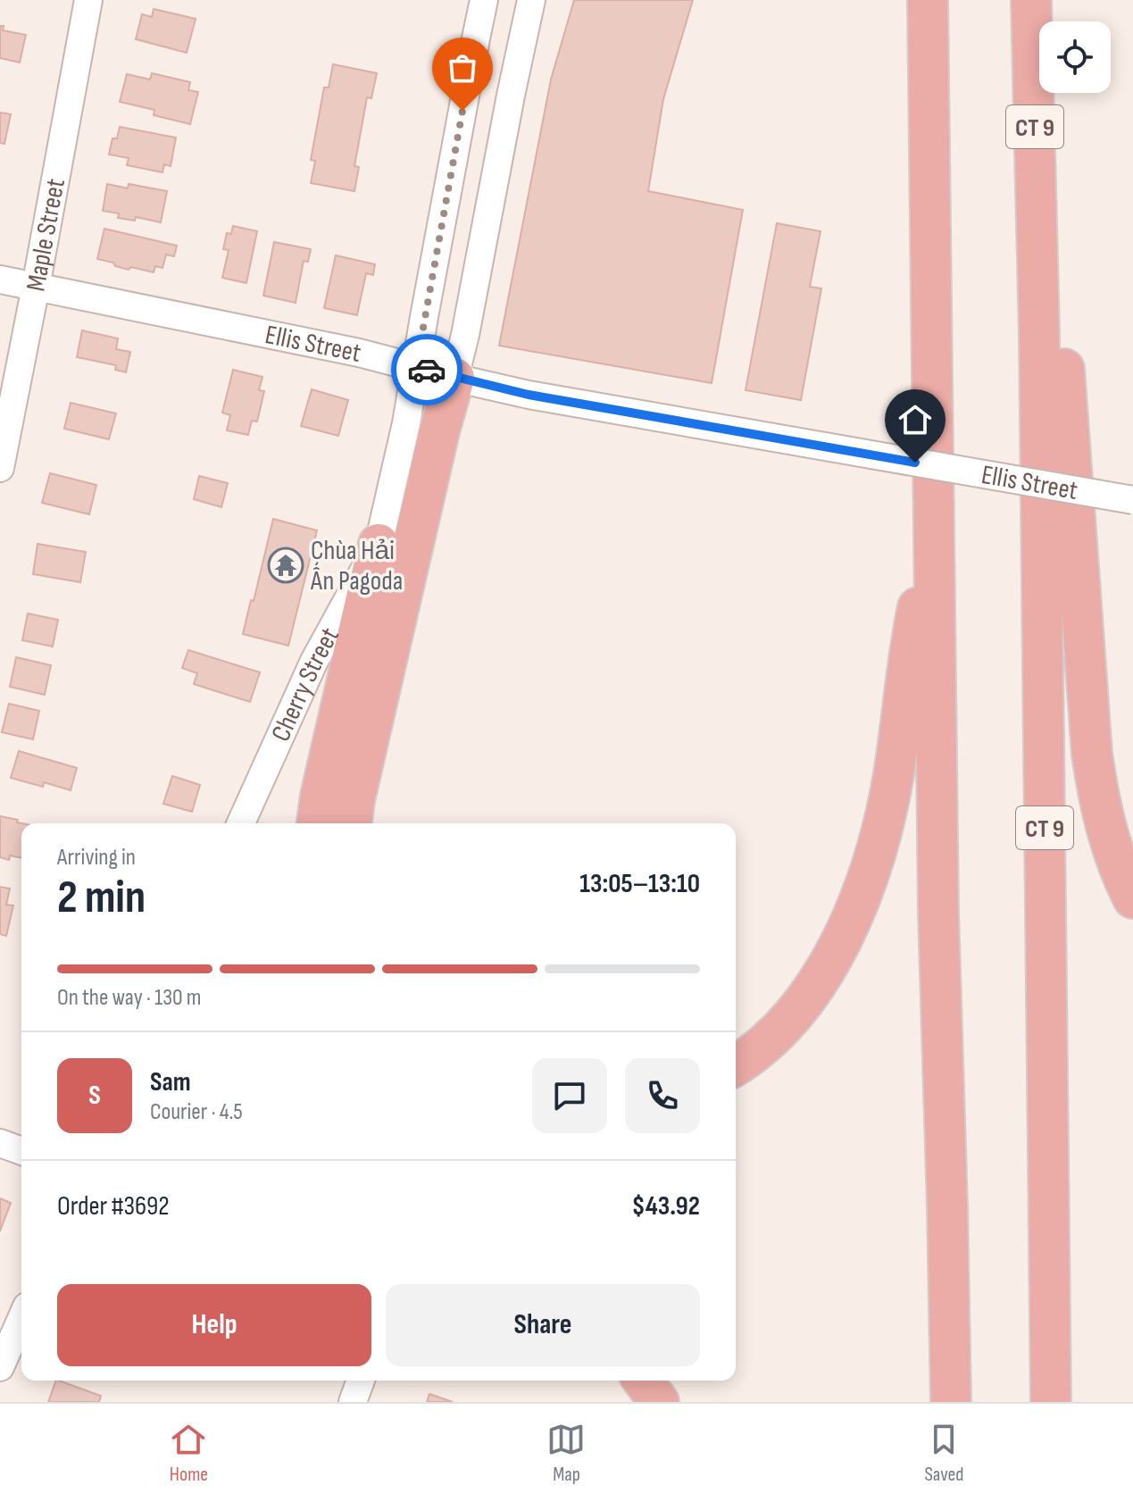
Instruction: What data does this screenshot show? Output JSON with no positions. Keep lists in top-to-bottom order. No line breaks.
{"streets":{"highway":["CT 9"],"street":["Maple Street","Ellis Street","Cherry Street"]},"crossings":[["Maple Street","Ellis Street"],["Ellis Street","Cherry Street"]],"places":{"temple":["Chùa Hải Ấn Pagoda"]},"page":{"heading":["2 min","Arriving in","13:05–13:10"],"panel":["Sam","Courier · 4.5","Order #3692","$43.92"],"bar":"On the way · 130 m","round":"S","buttons":["Help","Share"],"tabs":["Home","Map","Saved"]}}
